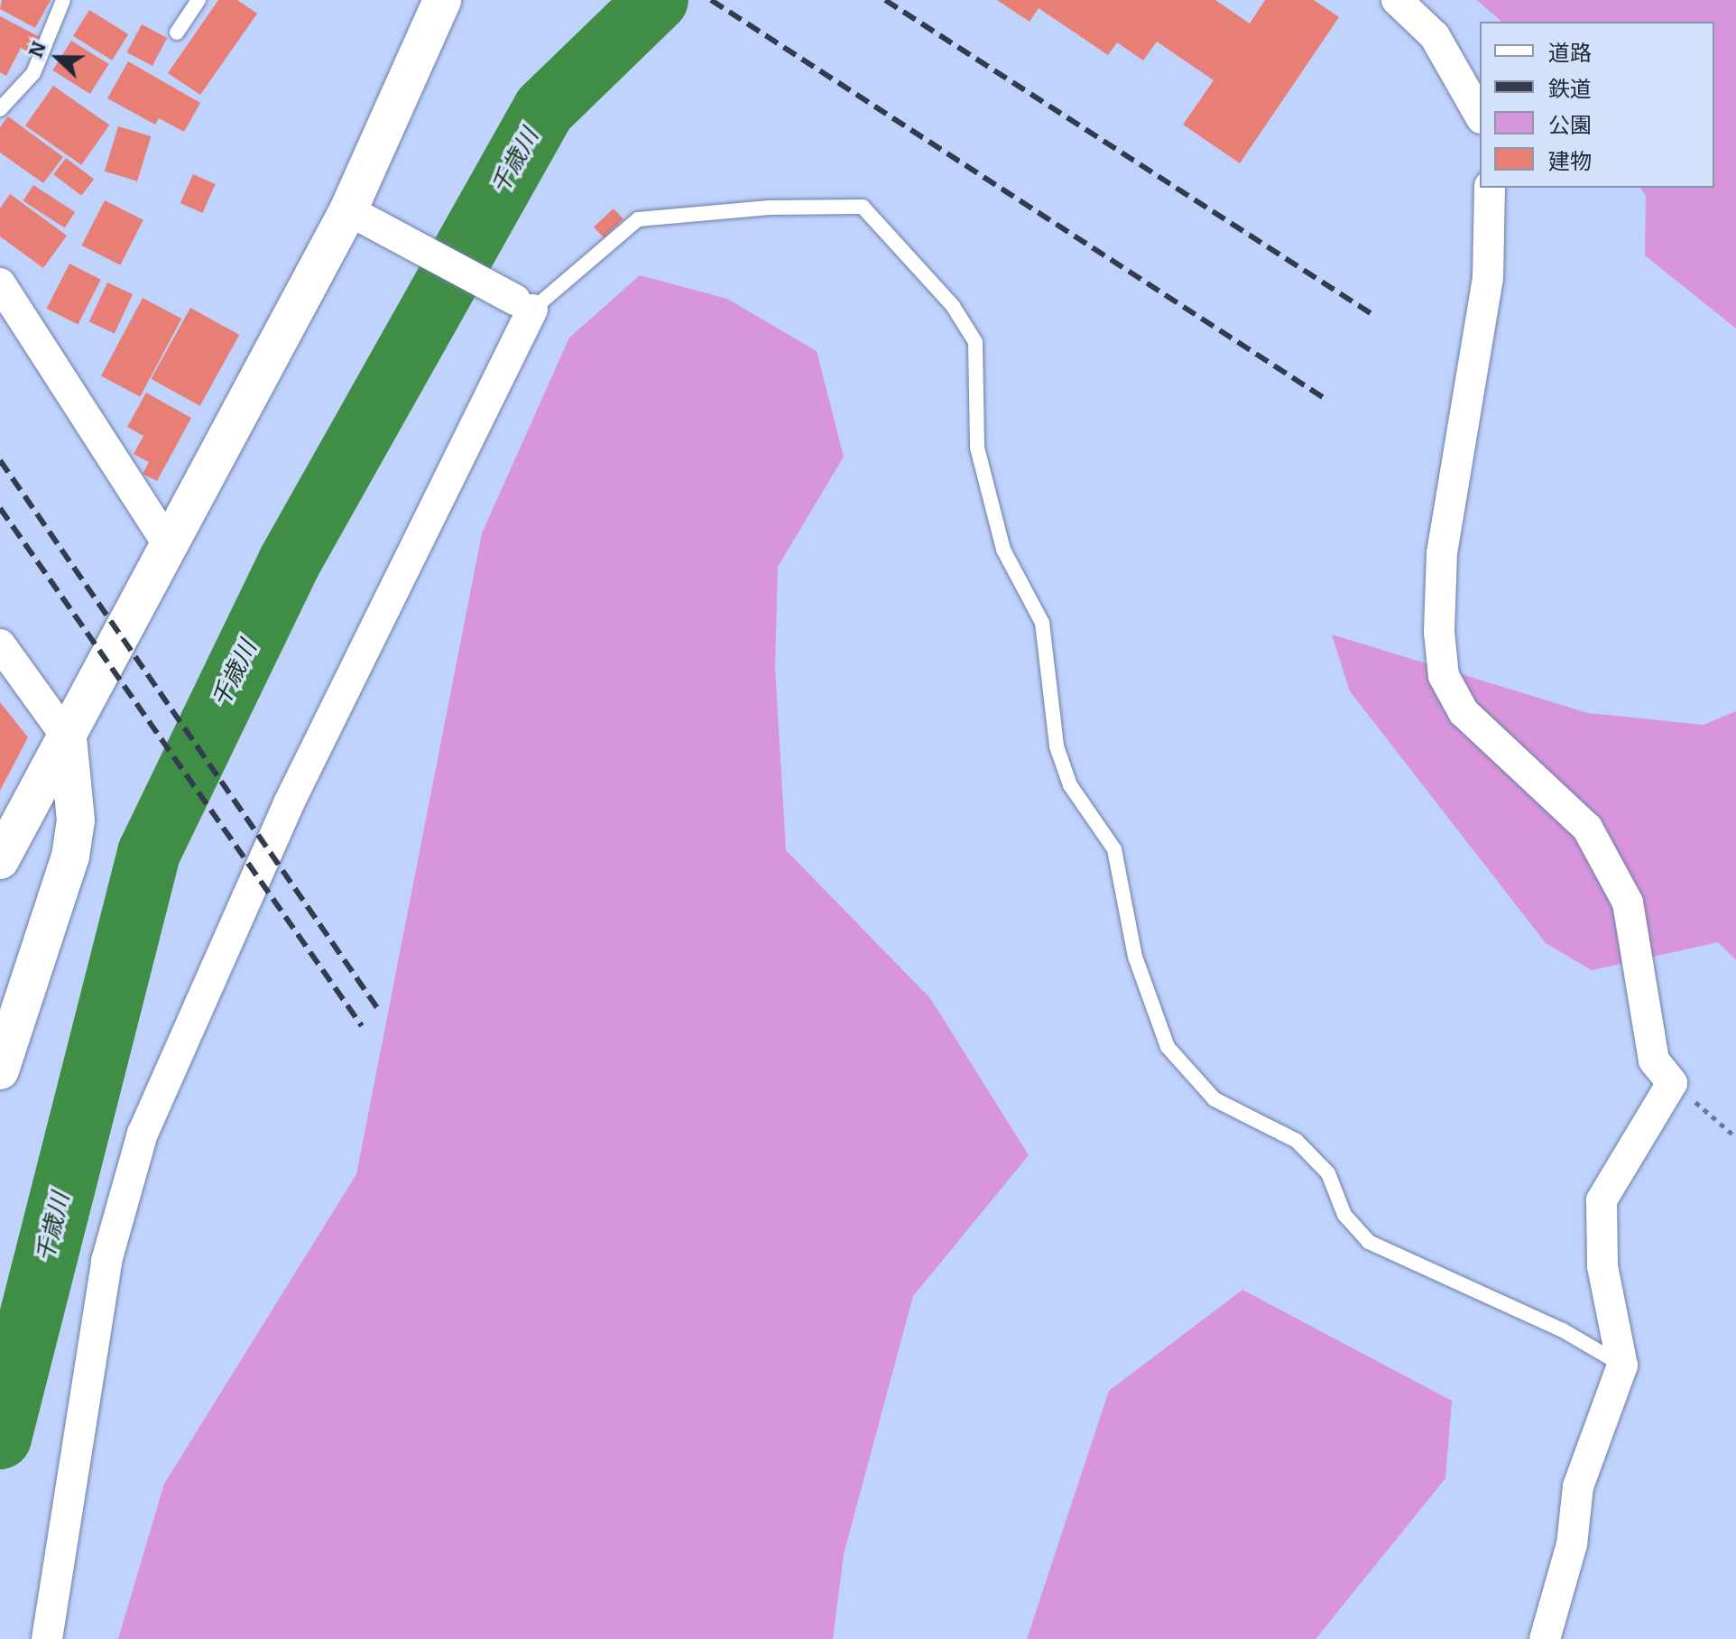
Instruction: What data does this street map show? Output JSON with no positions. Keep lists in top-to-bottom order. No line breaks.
{"water":["千歳川"],"legend":["道路","鉄道","公園","建物"],"north":"left"}
